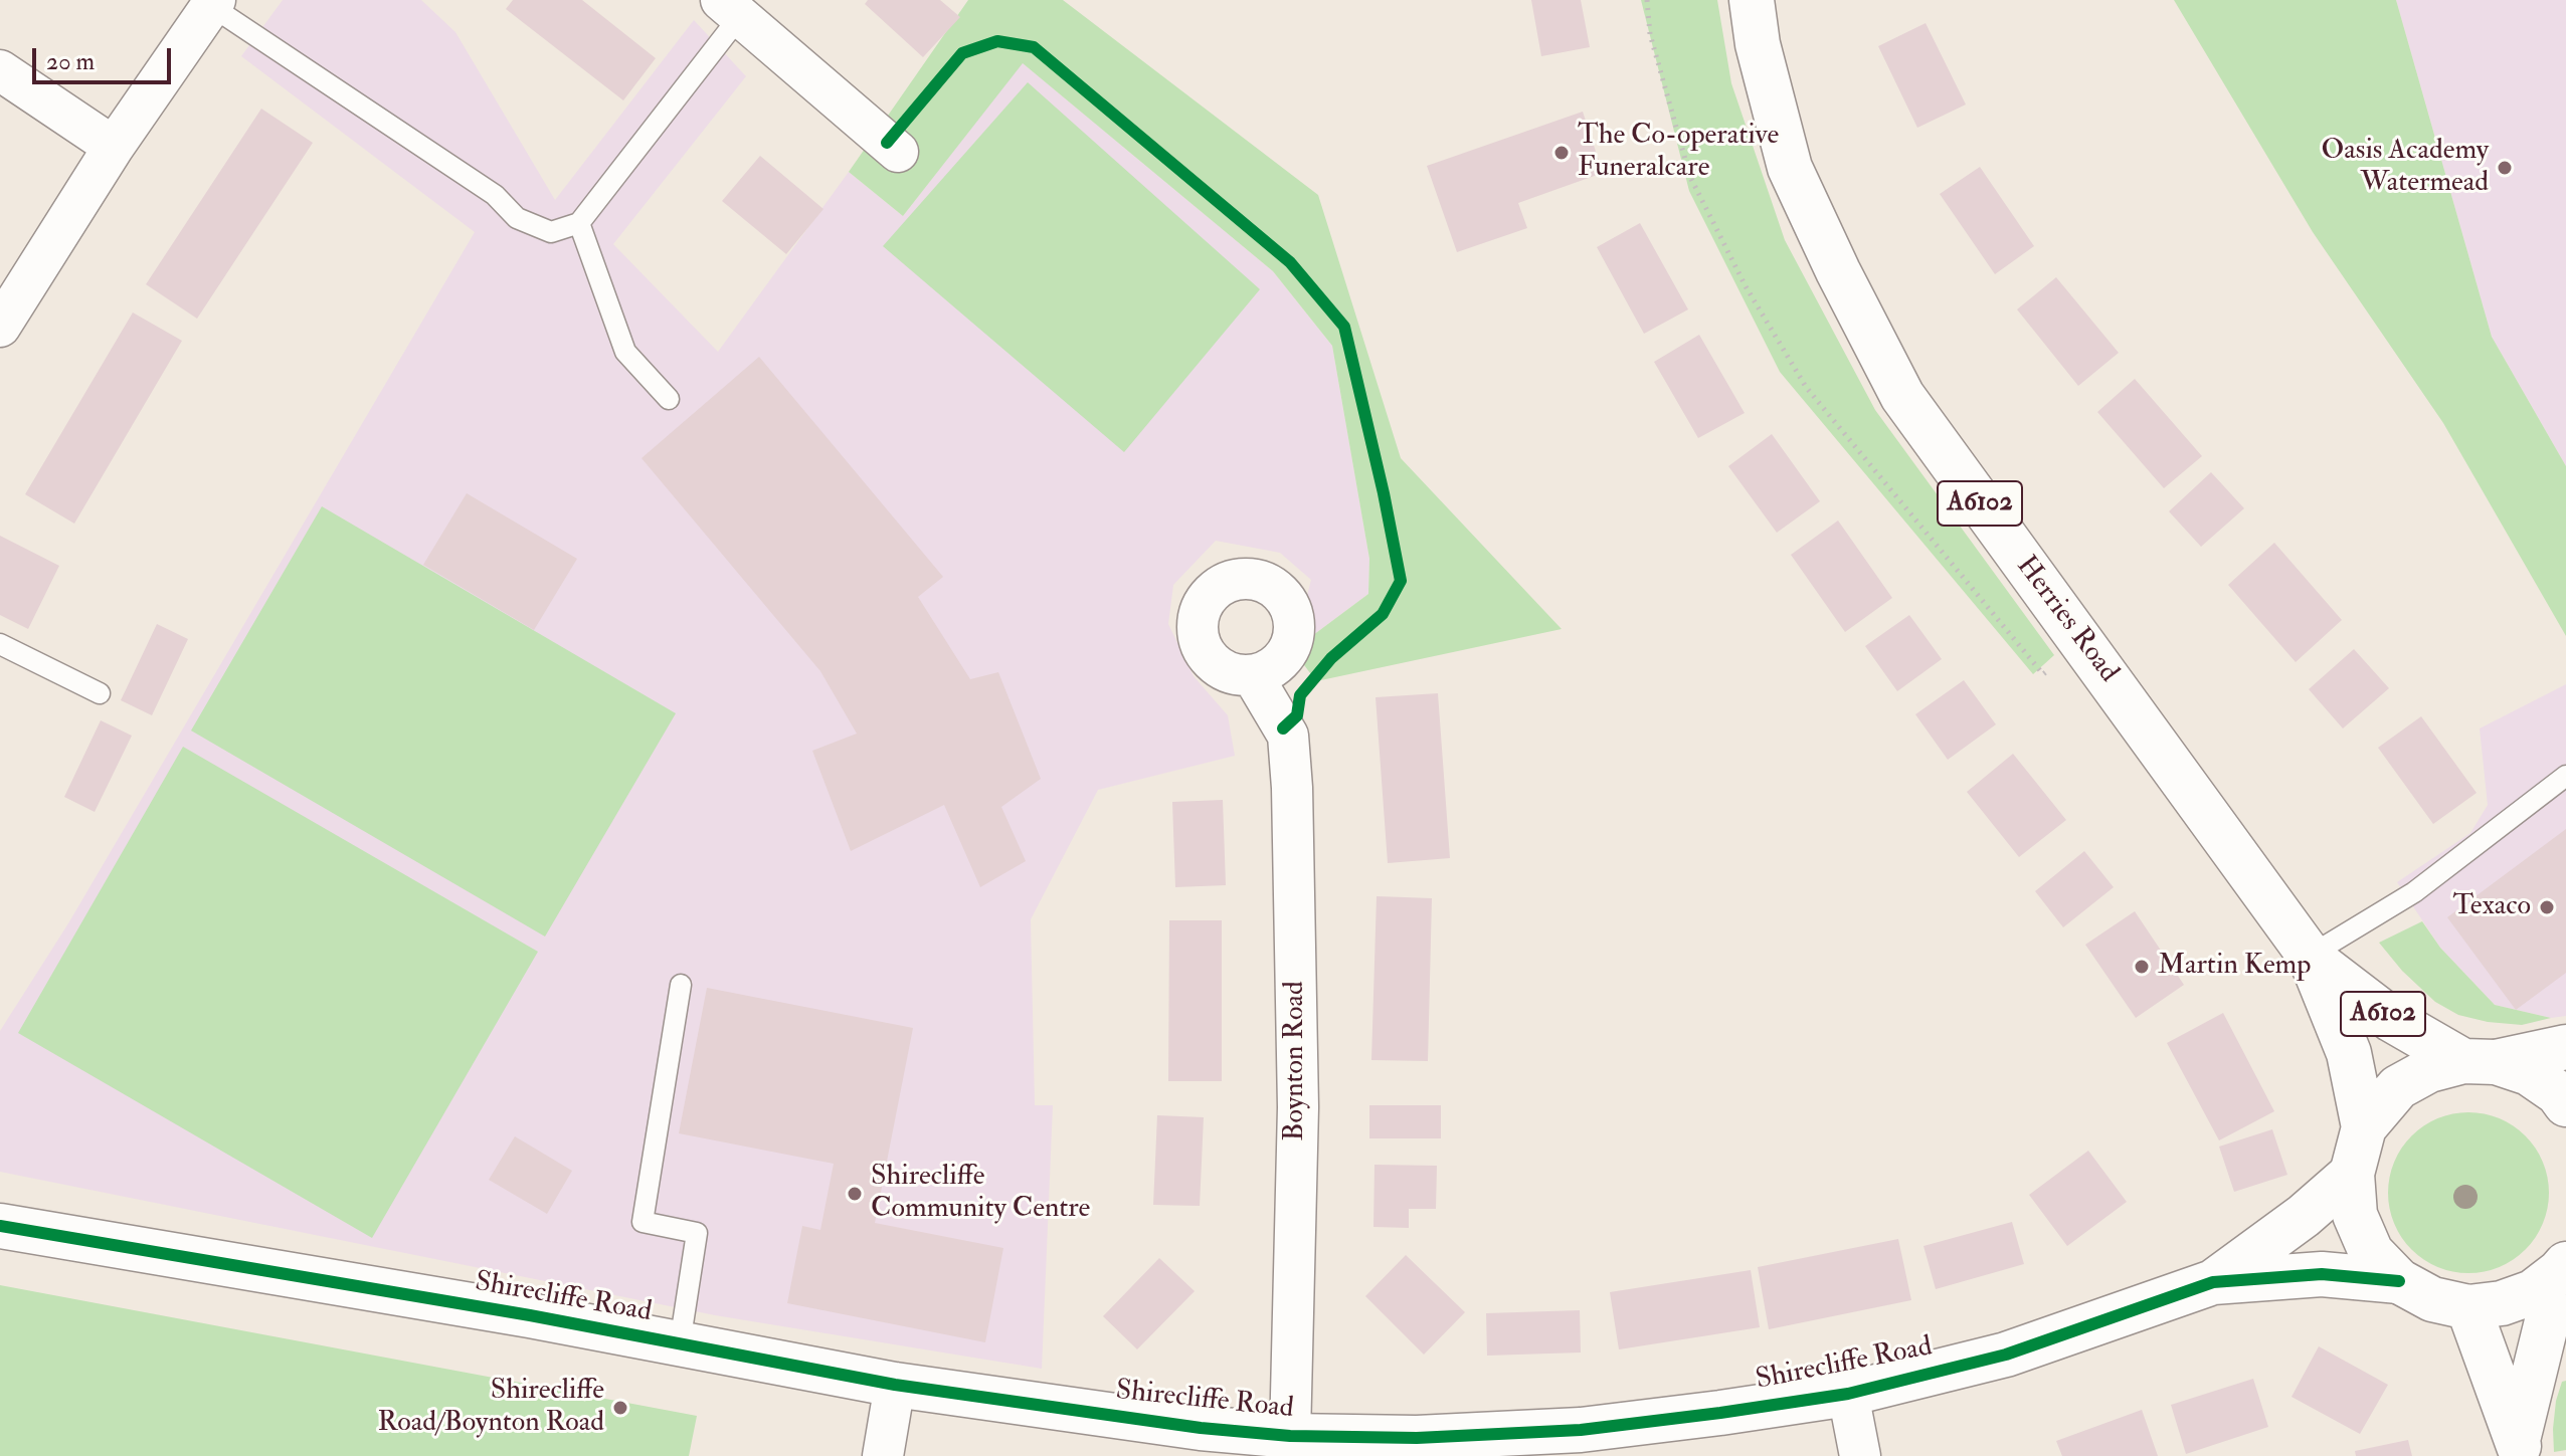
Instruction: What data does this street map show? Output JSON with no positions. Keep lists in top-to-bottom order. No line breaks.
{"streets":{"street":["A6102","Herries Road","Boynton Road","Shirecliffe Road"]},"crossings":[["A6102","Herries Road"],["A6102","Shirecliffe Road"],["Boynton Road","Shirecliffe Road"]],"places":["The Co-operative Funeralcare","Oasis Academy Watermead","Texaco","Martin Kemp","Shirecliffe Community Centre","Shirecliffe Road/Boynton Road"],"scale_bar":"20 m"}
